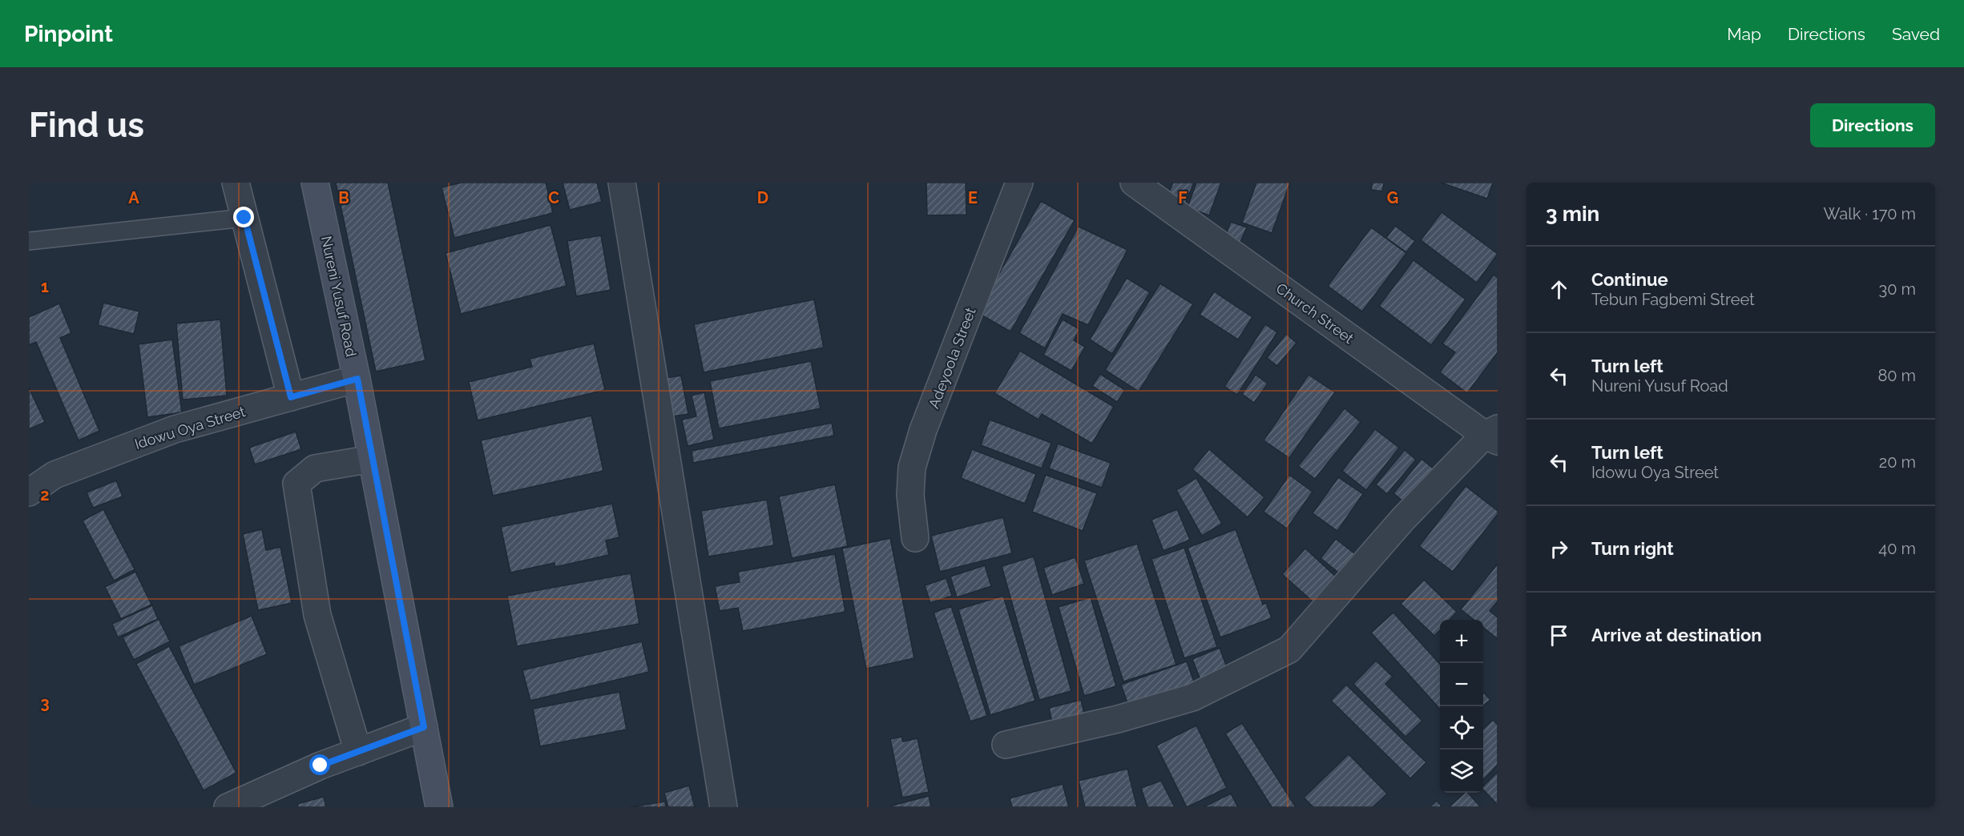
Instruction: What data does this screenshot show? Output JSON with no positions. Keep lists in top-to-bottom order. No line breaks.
{"streets":{"street":["Nureni Yusuf Road","Church Street","Adeyoola Street","Idowu Oya Street"]},"crossings":[["Nureni Yusuf Road","Idowu Oya Street"]],"page":{"header":"Pinpoint","nav":["Map","Directions","Saved"],"buttons":"Directions","title":"Find us","heading":["3 min","Walk · 170 m"],"list":[["Continue","Tebun Fagbemi Street","30 m"],["Turn left","Nureni Yusuf Road","80 m"],["Turn left","Idowu Oya Street","20 m"],["Turn right","40 m"],"Arrive at destination"],"map_buttons":["+","−"]},"grid":{"columns":["A","B","C","D","E","F","G"],"rows":["1","2","3"]}}
